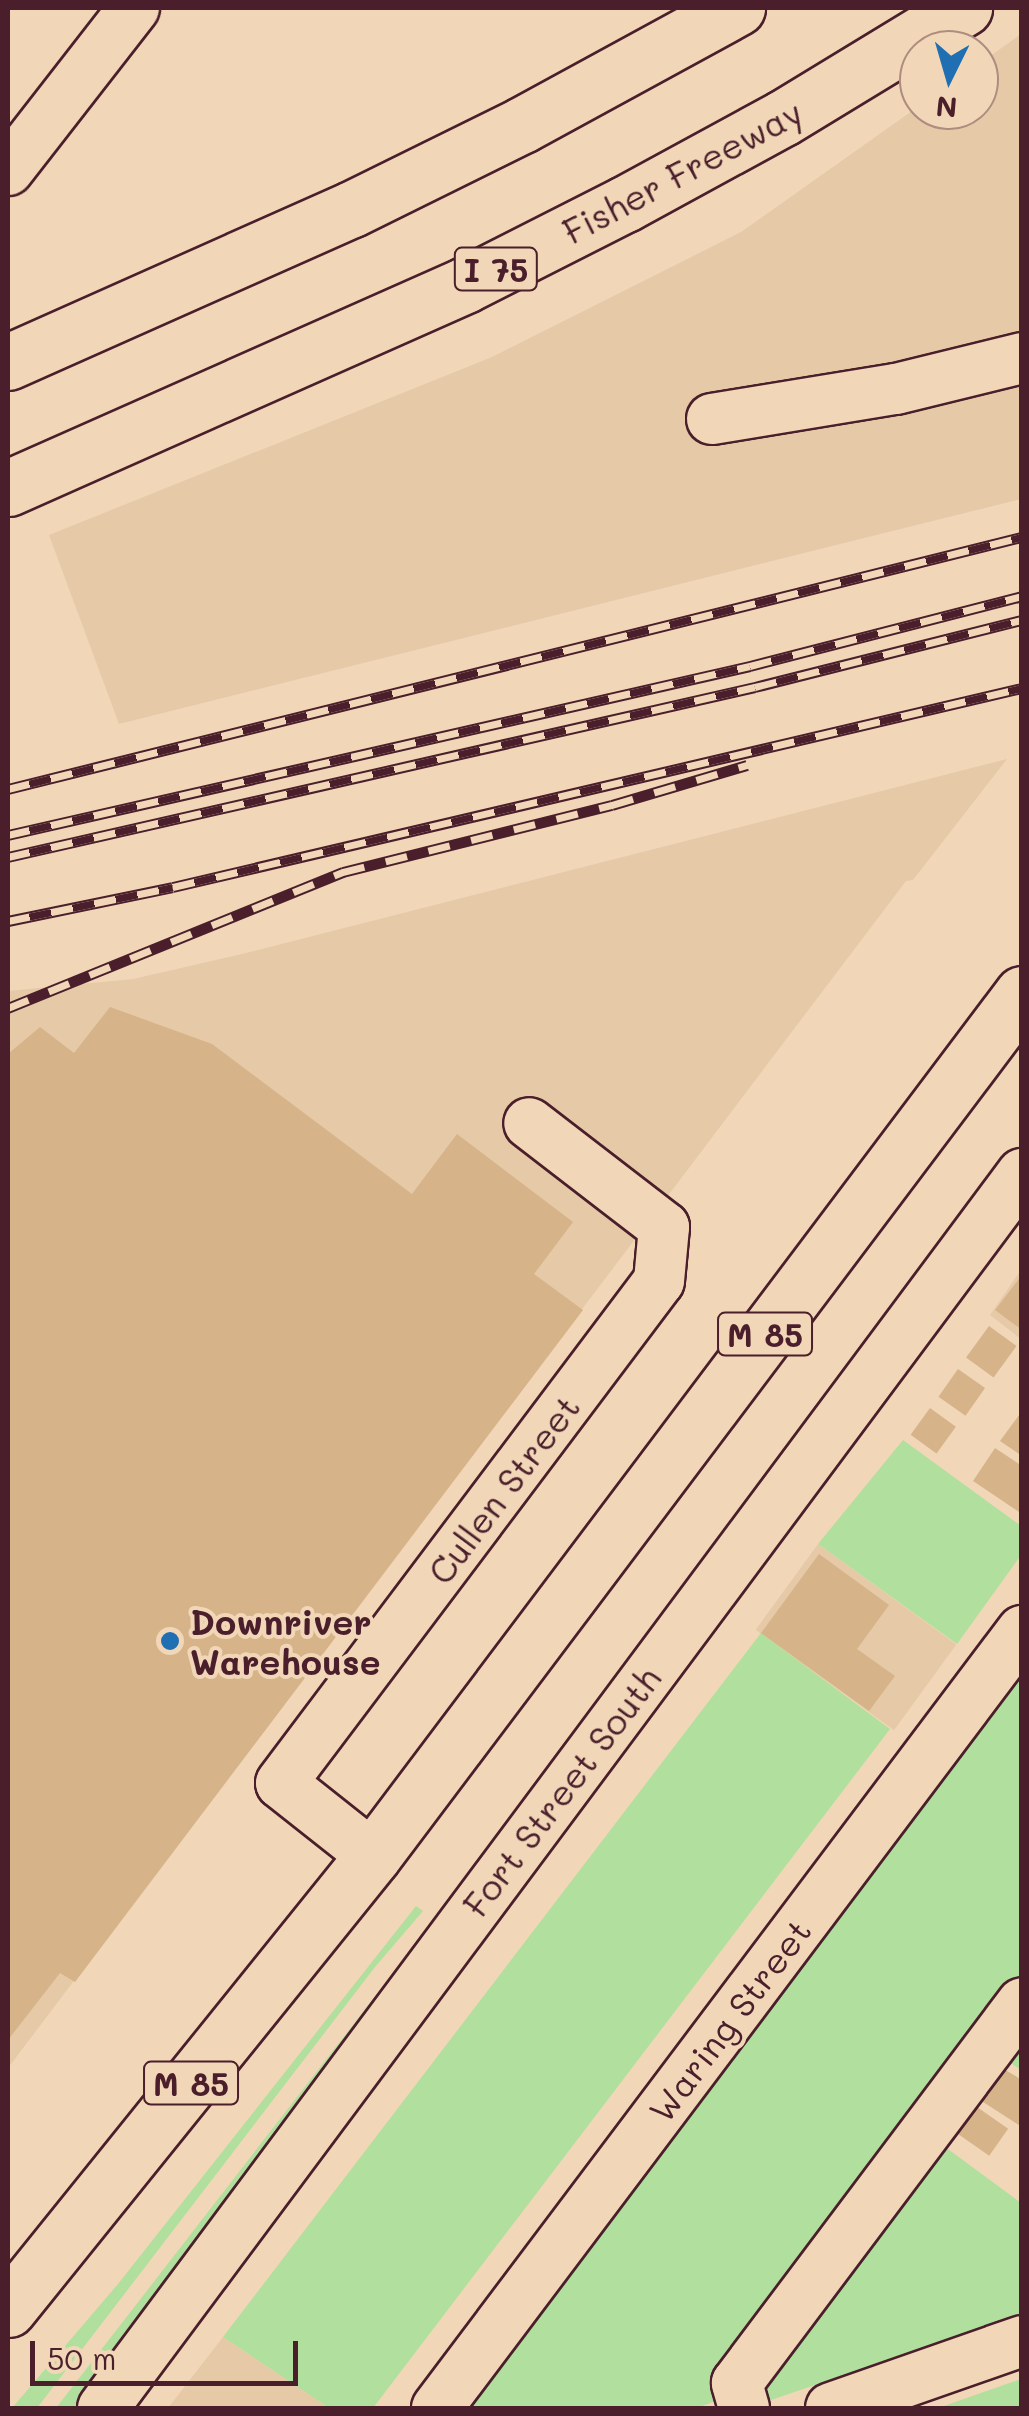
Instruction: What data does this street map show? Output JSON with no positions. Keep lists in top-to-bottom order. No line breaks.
{"streets":{"main road":["Fisher Freeway","I 75","M 85"],"street":["Cullen Street","Fort Street South","Waring Street"]},"crossings":[["M 85","Cullen Street"]],"places":["Downriver Warehouse"],"scale_bar":"50 m","north":"bottom"}
